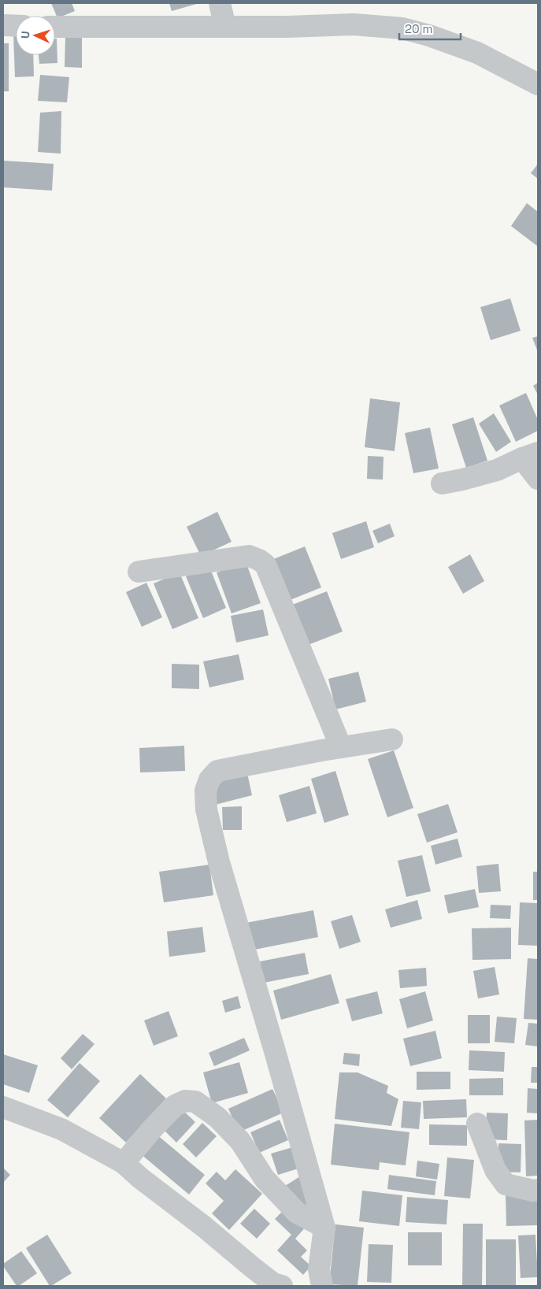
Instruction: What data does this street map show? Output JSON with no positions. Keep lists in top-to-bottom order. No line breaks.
{"scale_bar":"20 m","north":"left"}
